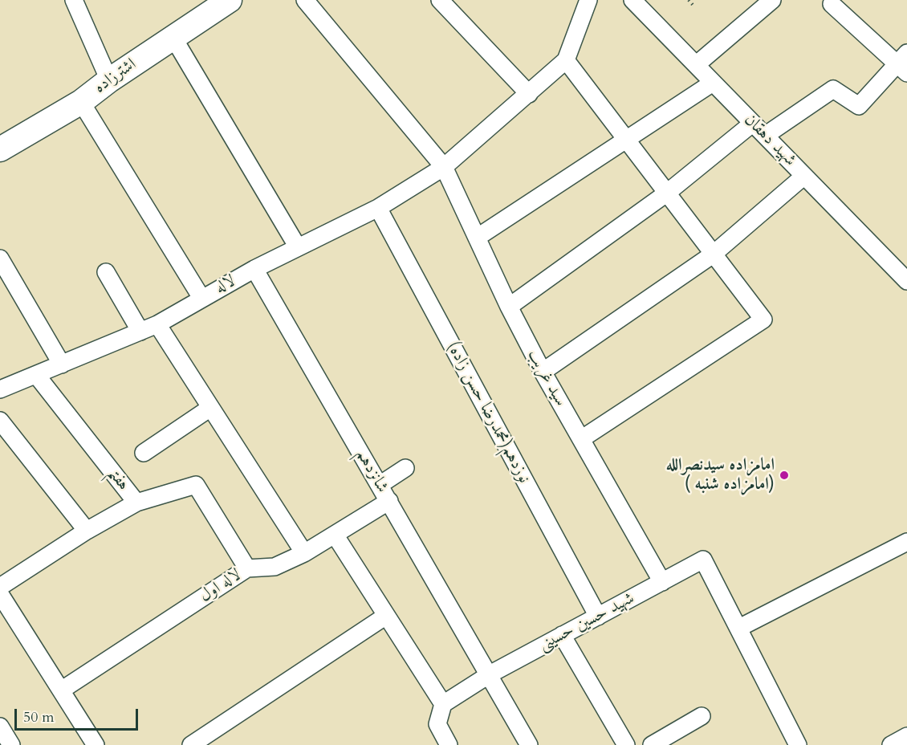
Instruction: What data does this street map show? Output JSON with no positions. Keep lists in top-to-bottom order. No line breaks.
{"streets":{"street":["اشترزاده","شهید دهقان","لاله","سید غریب","نوزدهم(محمدرضا حسن زاده)","شانزدهم","هفتم","لاله اول","شهید حسین حسینی"]},"crossings":[["لاله","سید غریب"],["لاله","نوزدهم(محمدرضا حسن زاده)"],["لاله","شانزدهم"],["لاله","هفتم"],["سید غریب","شهید حسین حسینی"],["نوزدهم(محمدرضا حسن زاده)","شهید حسین حسینی"],["شانزدهم","لاله اول"],["شانزدهم","شهید حسین حسینی"],["هفتم","لاله اول"]],"places":["امامزاده سیدنصرالله ( امامزاده شنبه)"],"scale_bar":"50 m"}
